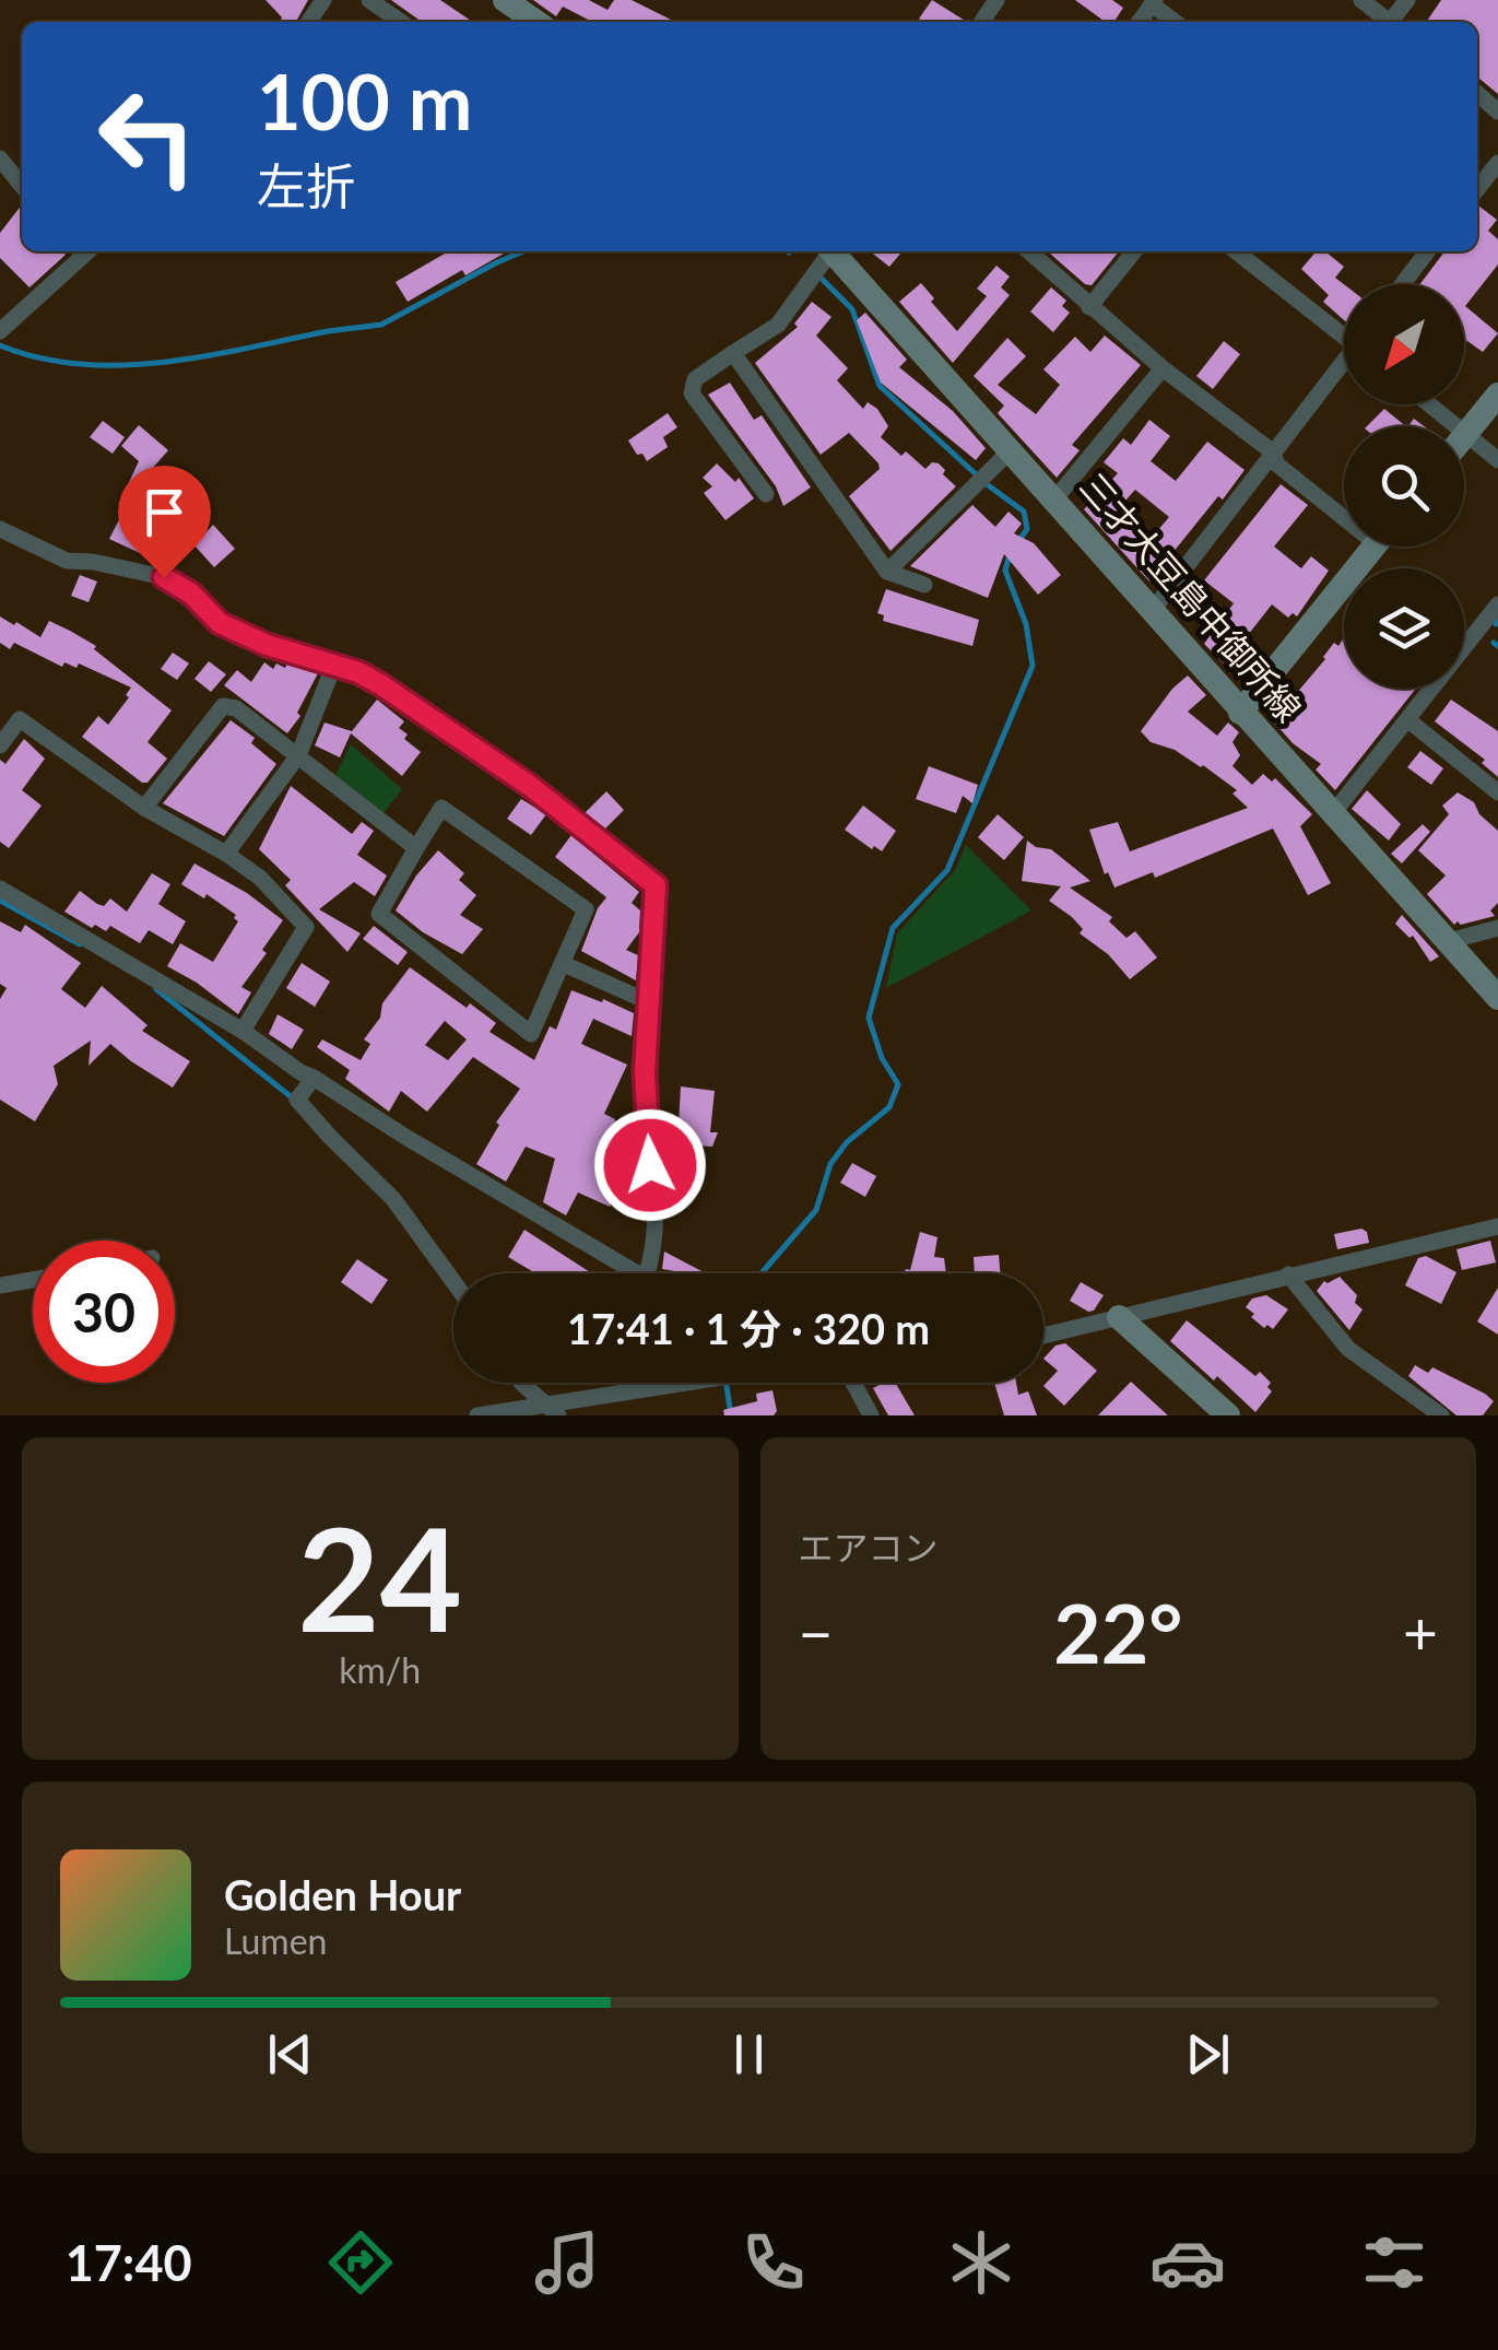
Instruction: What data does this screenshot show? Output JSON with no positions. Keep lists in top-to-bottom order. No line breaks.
{"streets":{"main road":["三才大豆島中御所線"]},"north":"bottom left","page":{"turn":["100 m","左折"],"limit":"30","trip":"17:41 · 1 分 · 320 m","tile":[["24","km/h"],"エアコン"],"heat":["−","22°","+"],"song":["Golden Hour","Lumen"],"tabs":"17:40"}}
